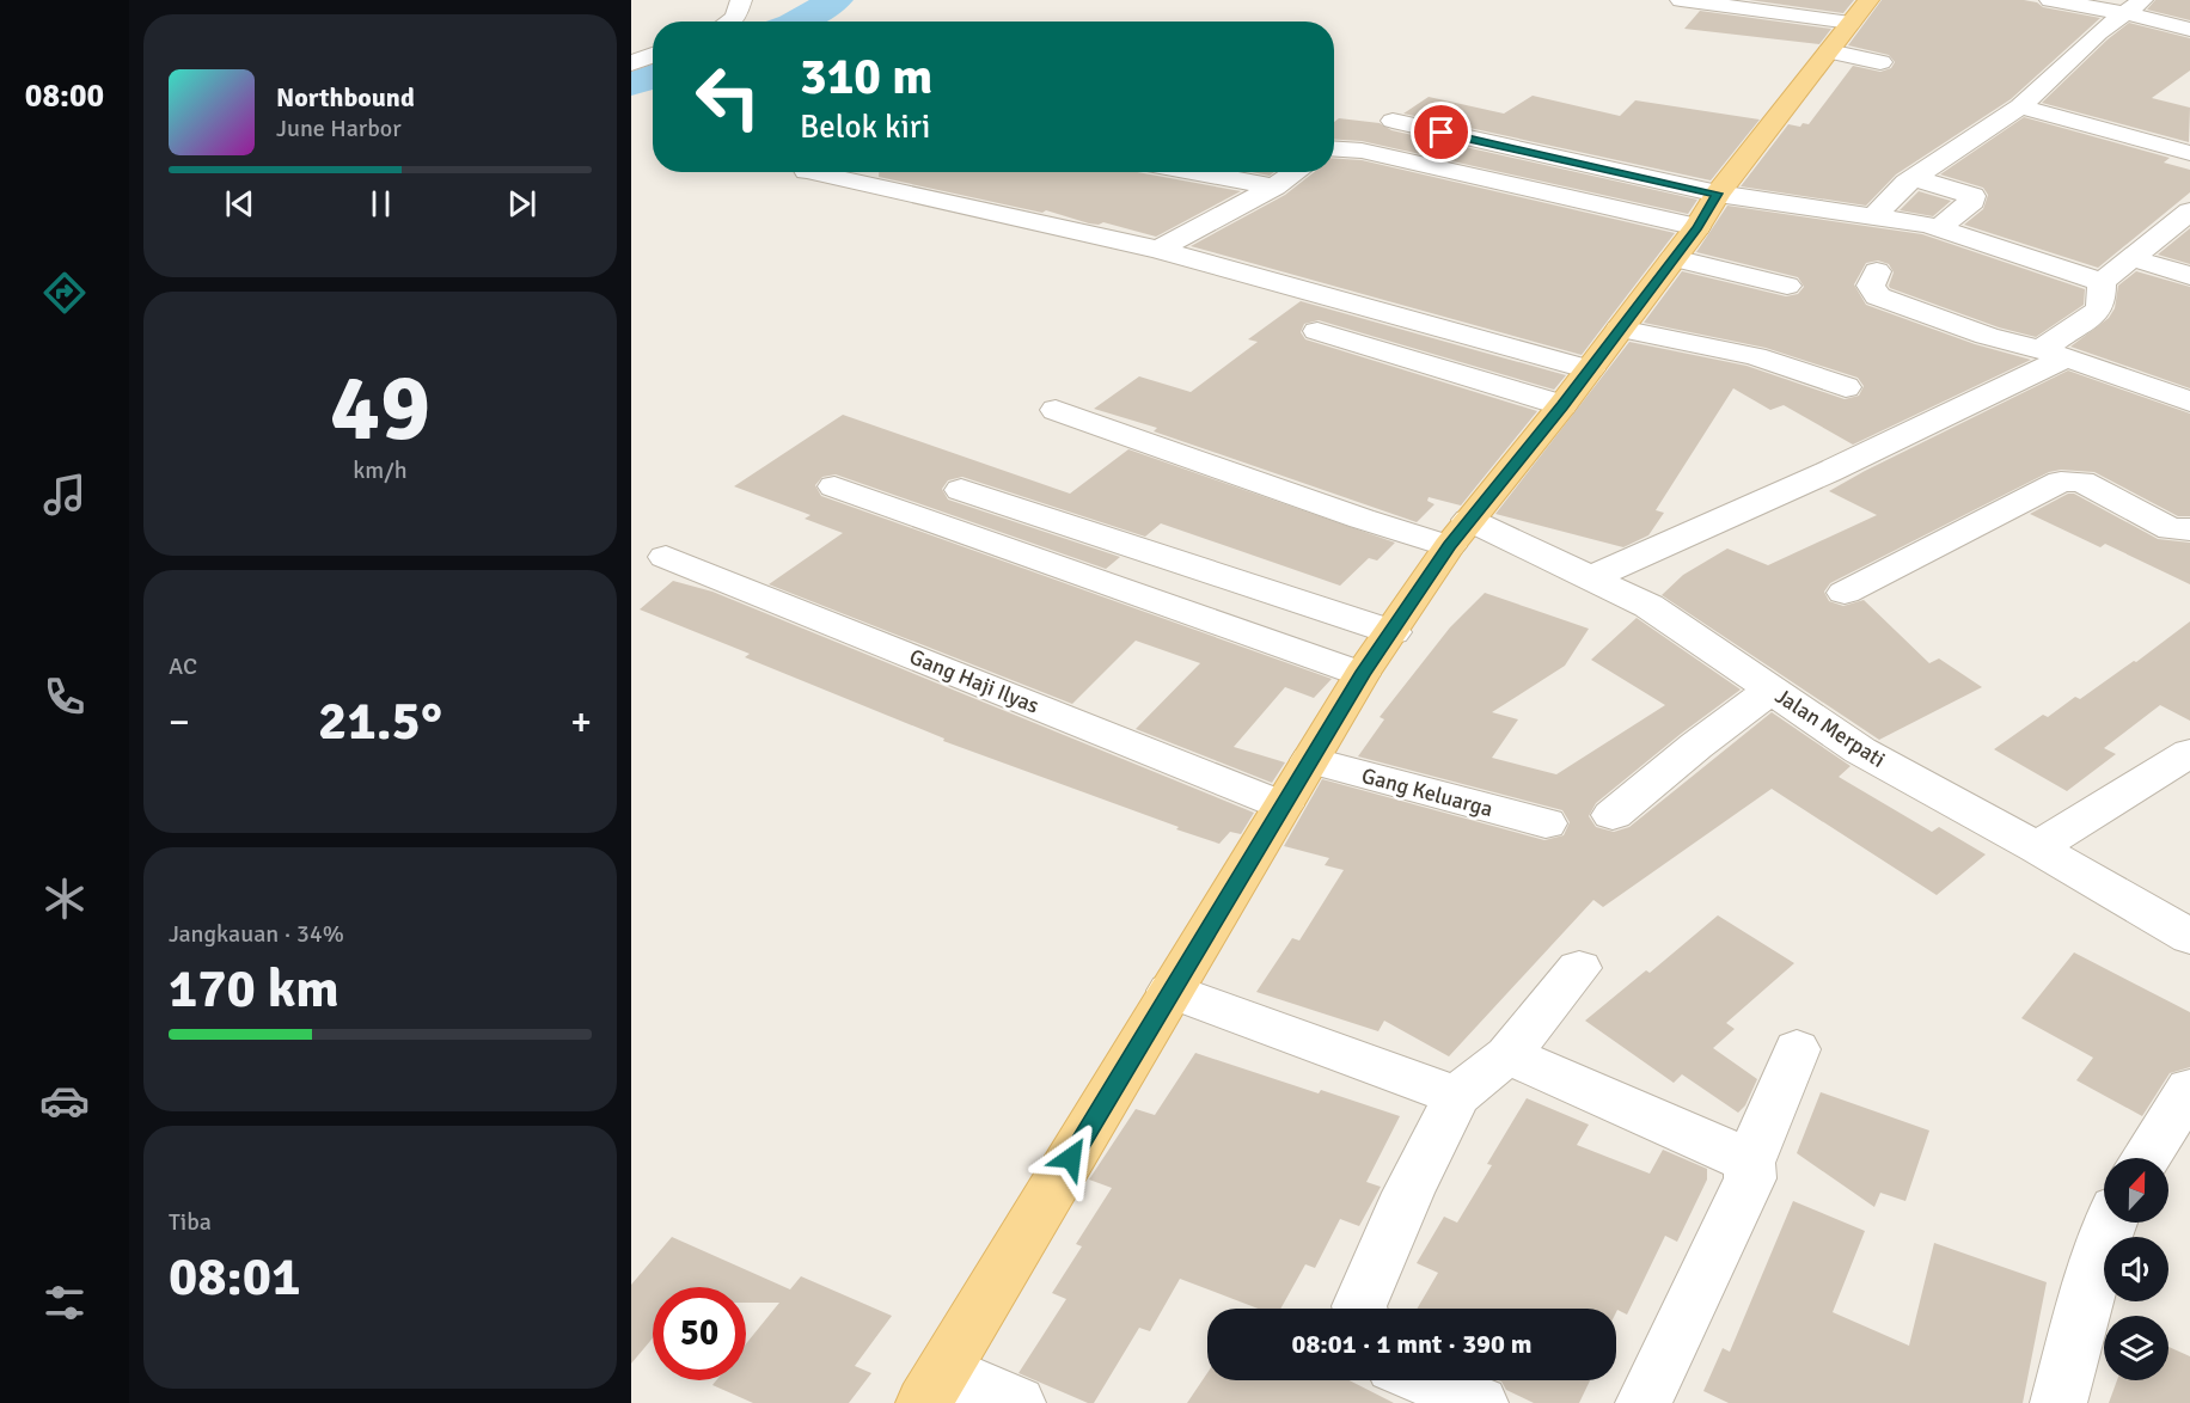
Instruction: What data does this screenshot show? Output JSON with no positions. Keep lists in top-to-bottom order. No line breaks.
{"streets":{"street":["Gang Haji Ilyas","Jalan Merpati","Gang Keluarga"]},"north":"top","page":{"tabs":"08:00","turn":["310 m","Belok kiri"],"song":["Northbound","June Harbor"],"tile":[["49","km/h"],"AC",["Jangkauan · 34%","170 km"],["Tiba","08:01"]],"heat":["−","21.5°","+"],"limit":"50","trip":"08:01 · 1 mnt · 390 m"}}
